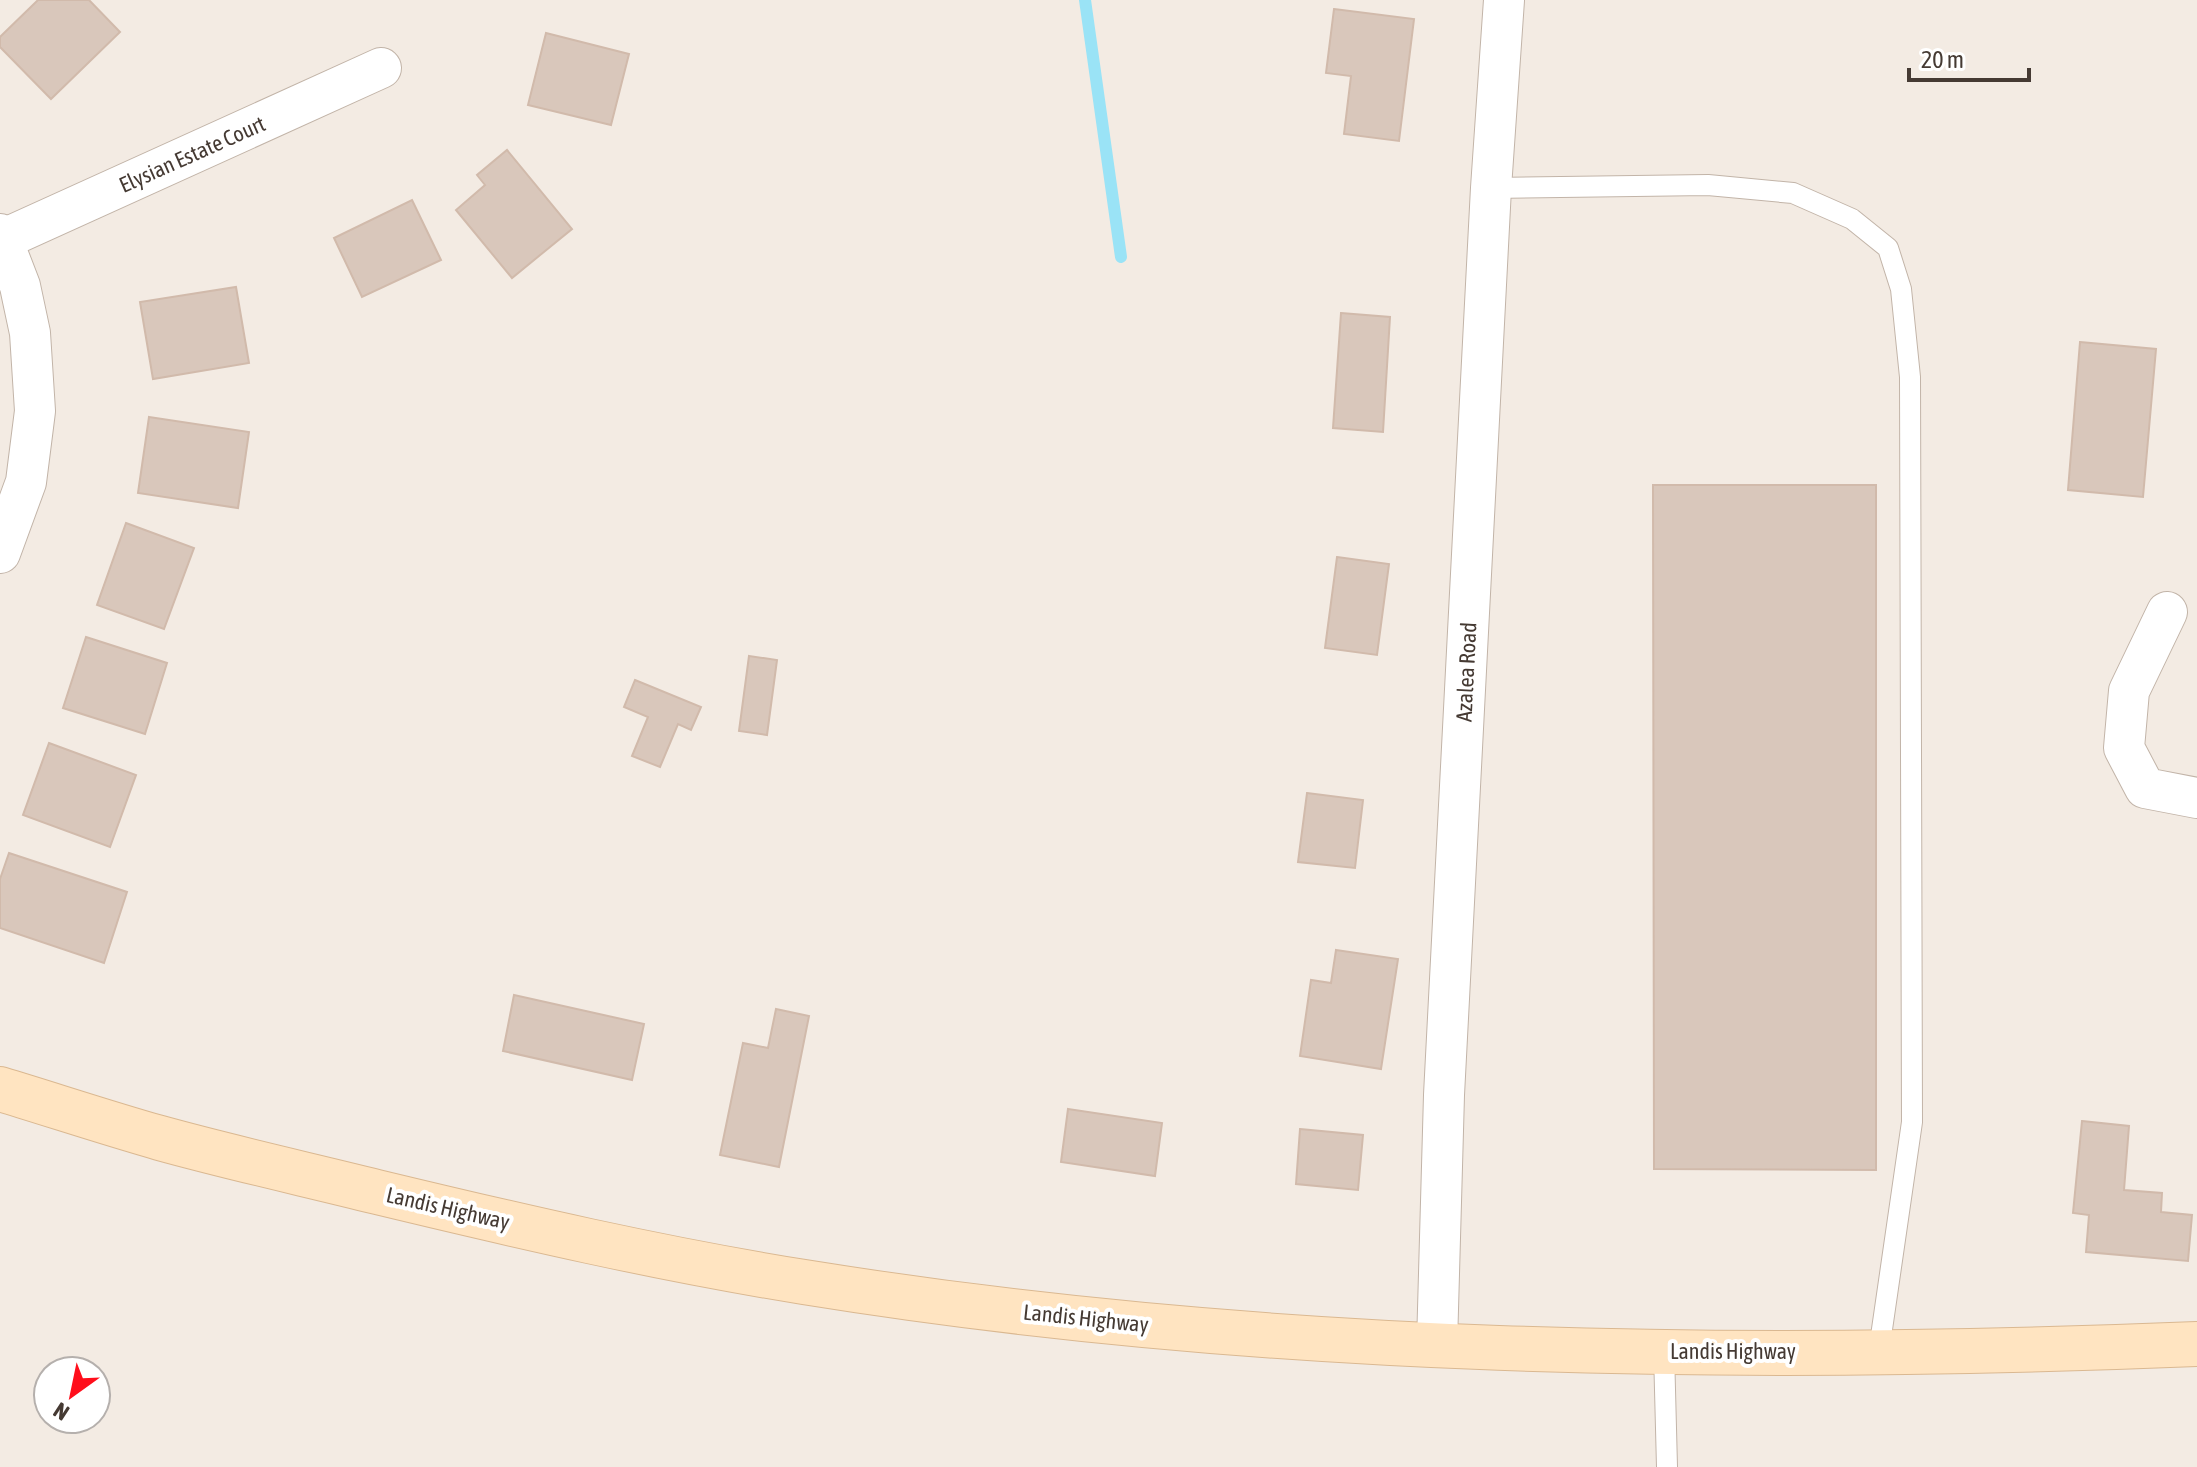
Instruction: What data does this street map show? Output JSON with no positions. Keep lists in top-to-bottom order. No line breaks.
{"streets":{"main road":["Landis Highway"],"street":["Elysian Estate Court","Azalea Road"]},"crossings":[["Azalea Road","Landis Highway"]],"scale_bar":"20 m","north":"bottom left"}
